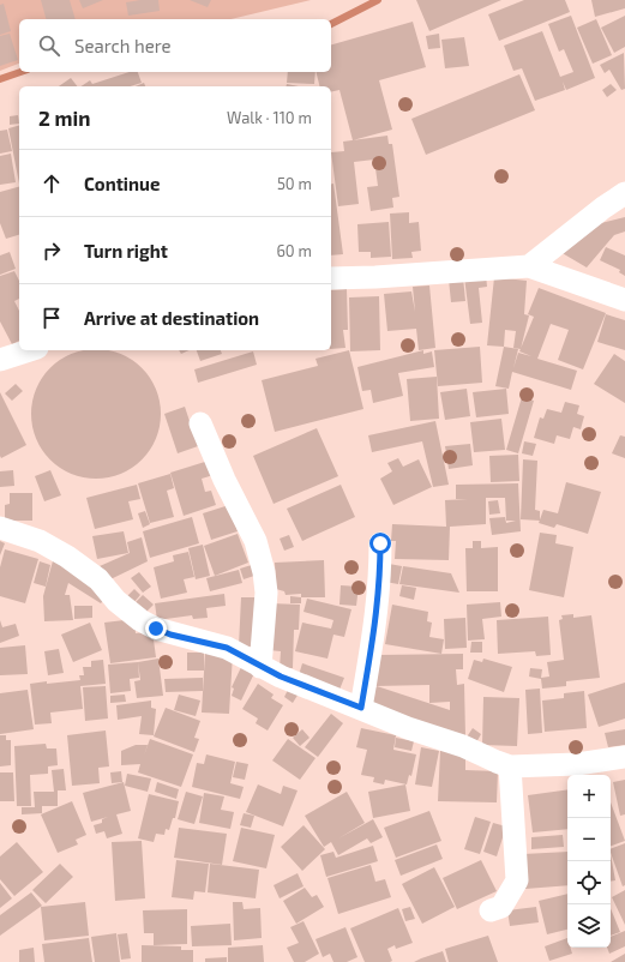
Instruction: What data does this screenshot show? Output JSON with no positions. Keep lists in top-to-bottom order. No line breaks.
{"page":{"search":"Search here","heading":["2 min","Walk · 110 m"],"list":[["Continue","50 m"],["Turn right","60 m"],"Arrive at destination"],"map_buttons":["+","−"]}}
